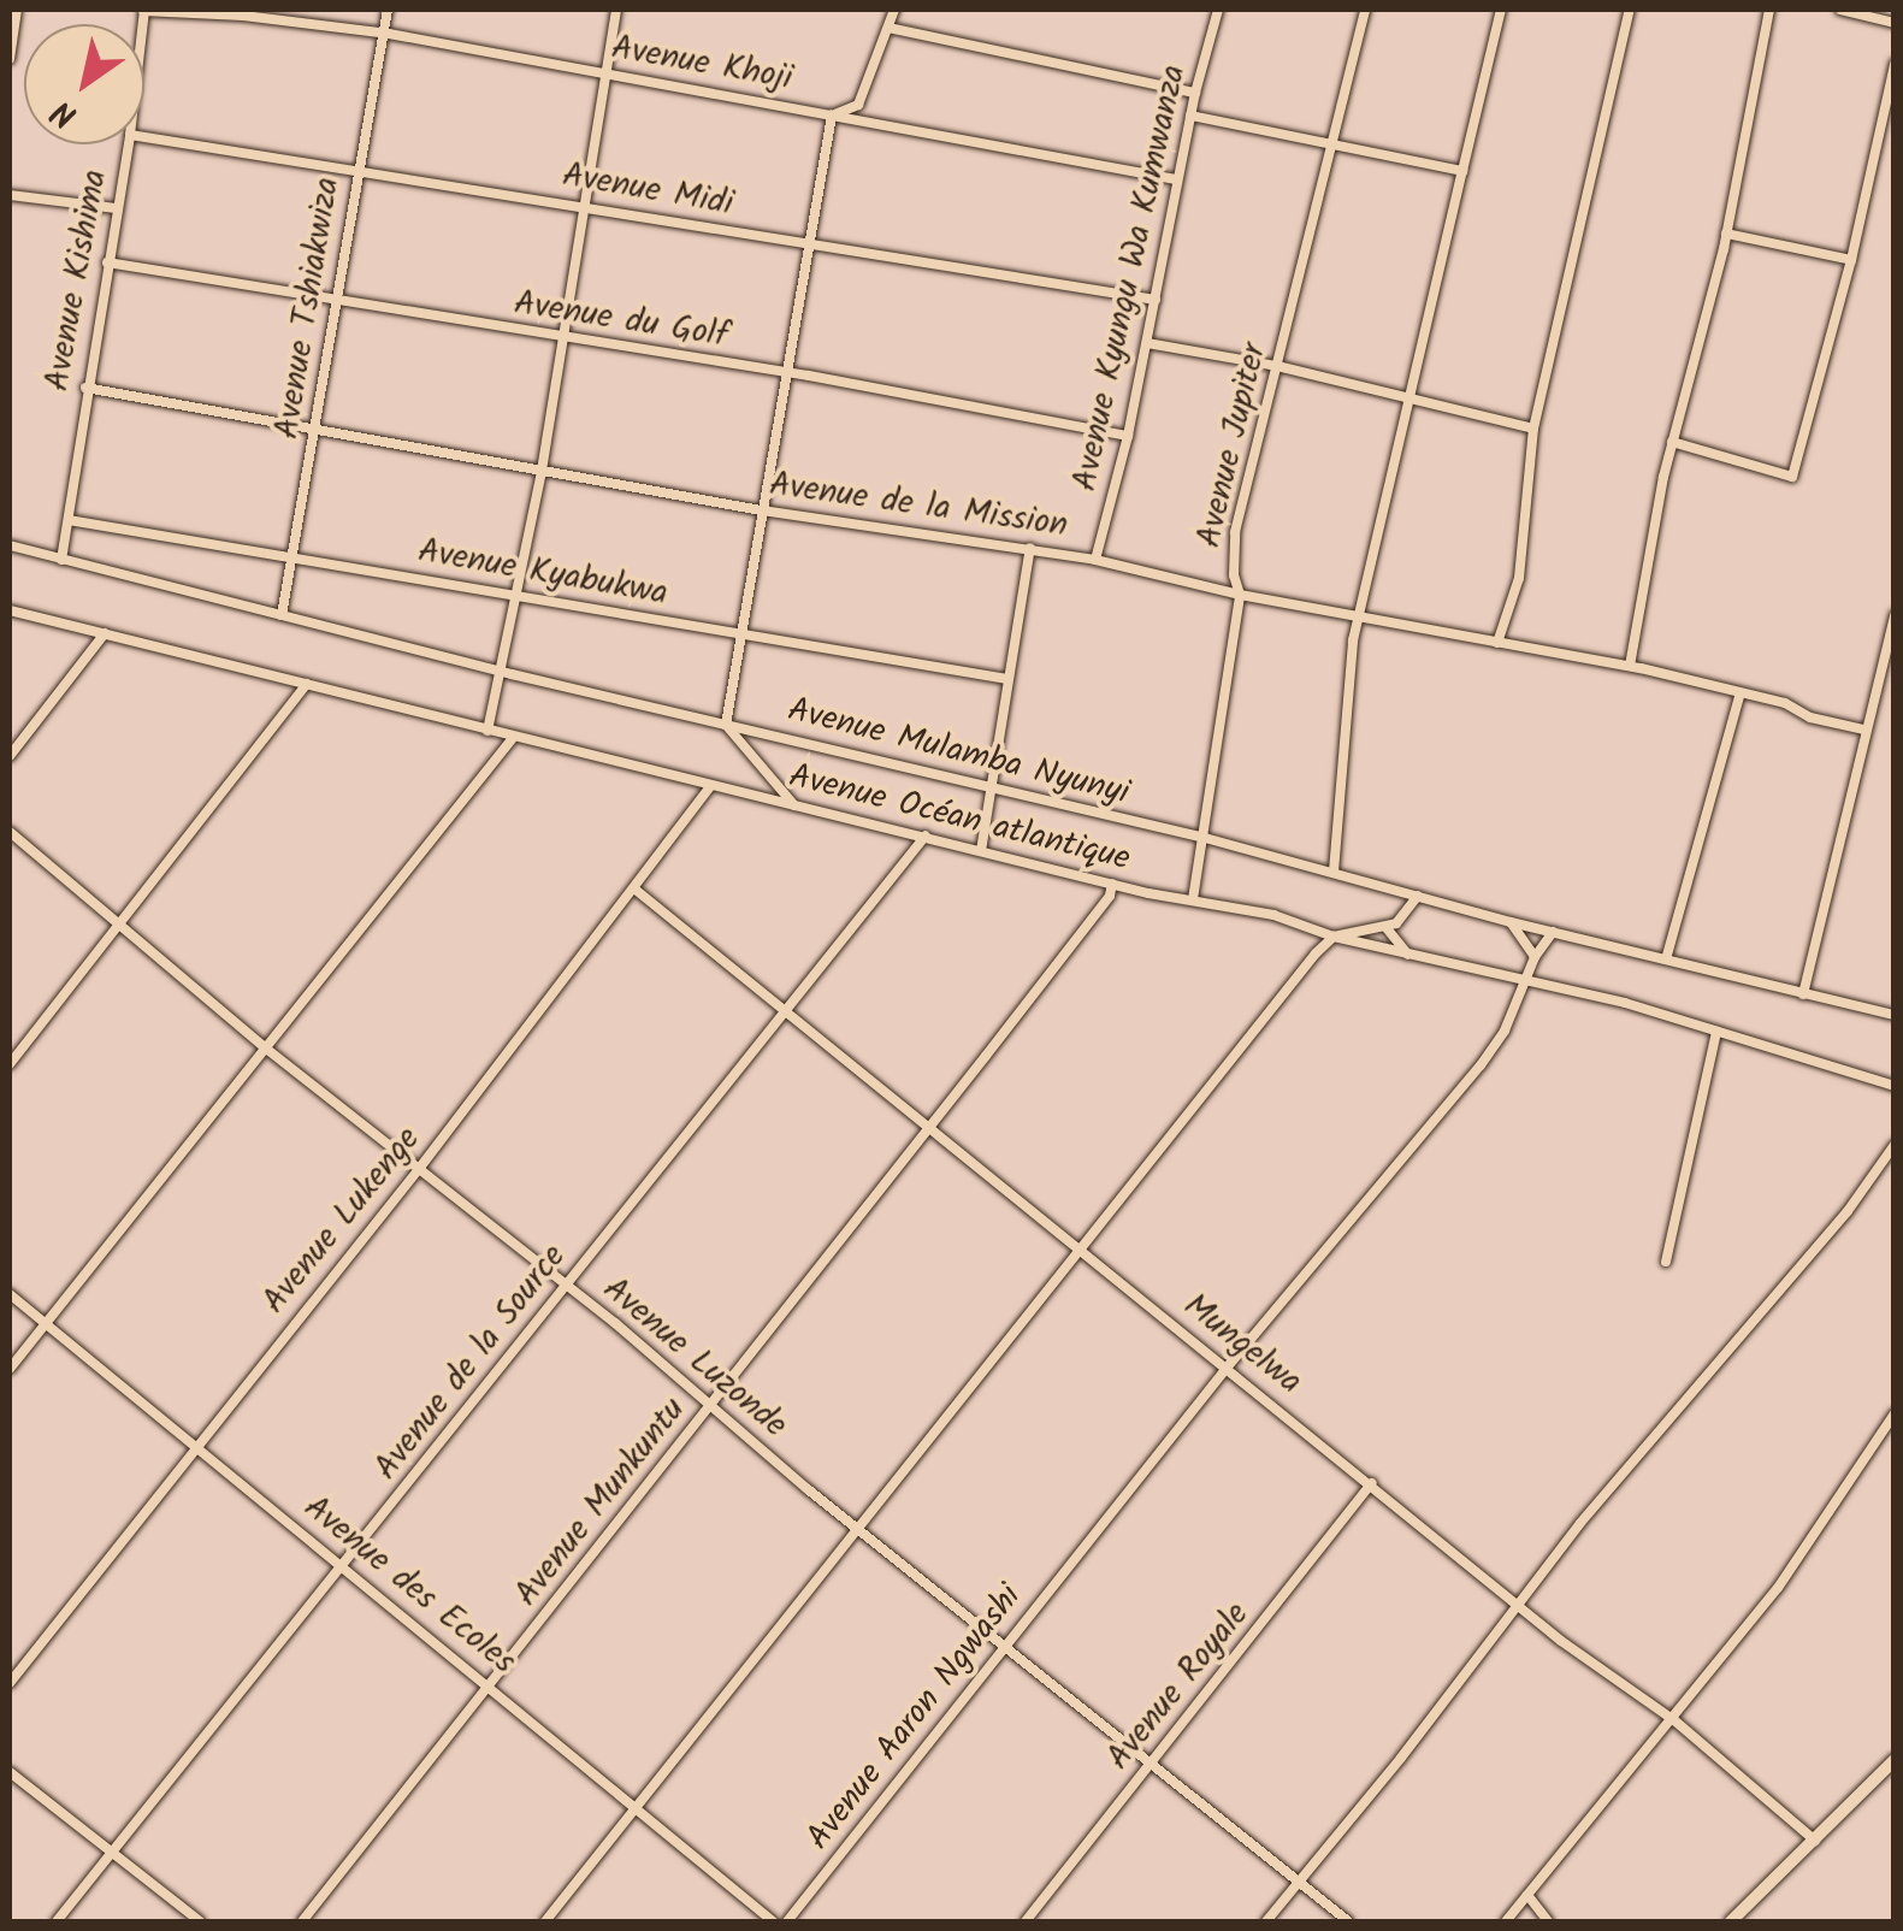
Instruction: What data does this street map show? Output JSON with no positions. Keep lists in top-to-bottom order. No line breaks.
{"streets":{"street":["Avenue Khoji","Avenue Midi","Avenue Kyungu Wa Kumwanza","Avenue Kishima","Avenue Tshiakwiza","Avenue du Golf","Avenue Jupiter","Avenue de la Mission","Avenue Kyabukwa","Avenue Mulamba Nyunyi","Avenue Océan atlantique","Avenue Lukenge","Mungelwa","Avenue Luzonde","Avenue de la Source","Avenue Munkuntu","Avenue des Ecoles","Avenue Royale","Avenue Aaron Ngwashi"]},"crossings":[["Avenue Khoji","Avenue Kyungu Wa Kumwanza"],["Avenue Khoji","Avenue Tshiakwiza"],["Avenue Midi","Avenue Kyungu Wa Kumwanza"],["Avenue Midi","Avenue Tshiakwiza"],["Avenue Kyungu Wa Kumwanza","Avenue du Golf"],["Avenue Kyungu Wa Kumwanza","Avenue de la Mission"],["Avenue Kishima","Avenue du Golf"],["Avenue Kishima","Avenue de la Mission"],["Avenue Kishima","Avenue Kyabukwa"],["Avenue Kishima","Avenue Mulamba Nyunyi"],["Avenue Tshiakwiza","Avenue du Golf"],["Avenue Tshiakwiza","Avenue de la Mission"],["Avenue Tshiakwiza","Avenue Kyabukwa"],["Avenue Tshiakwiza","Avenue Mulamba Nyunyi"],["Avenue Jupiter","Avenue de la Mission"],["Avenue Jupiter","Avenue Mulamba Nyunyi"],["Avenue Jupiter","Avenue Océan atlantique"],["Avenue Mulamba Nyunyi","Avenue Aaron Ngwashi"],["Avenue Océan atlantique","Avenue Lukenge"],["Avenue Océan atlantique","Avenue de la Source"],["Avenue Océan atlantique","Avenue Munkuntu"],["Avenue Océan atlantique","Avenue Aaron Ngwashi"],["Avenue Lukenge","Mungelwa"],["Avenue Lukenge","Avenue Luzonde"],["Avenue Lukenge","Avenue des Ecoles"],["Mungelwa","Avenue de la Source"],["Mungelwa","Avenue Munkuntu"],["Mungelwa","Avenue Royale"],["Mungelwa","Avenue Aaron Ngwashi"],["Avenue Luzonde","Avenue de la Source"],["Avenue Luzonde","Avenue Munkuntu"],["Avenue Luzonde","Avenue Royale"],["Avenue Luzonde","Avenue Aaron Ngwashi"],["Avenue de la Source","Avenue des Ecoles"],["Avenue Munkuntu","Avenue des Ecoles"]],"north":"bottom left"}
